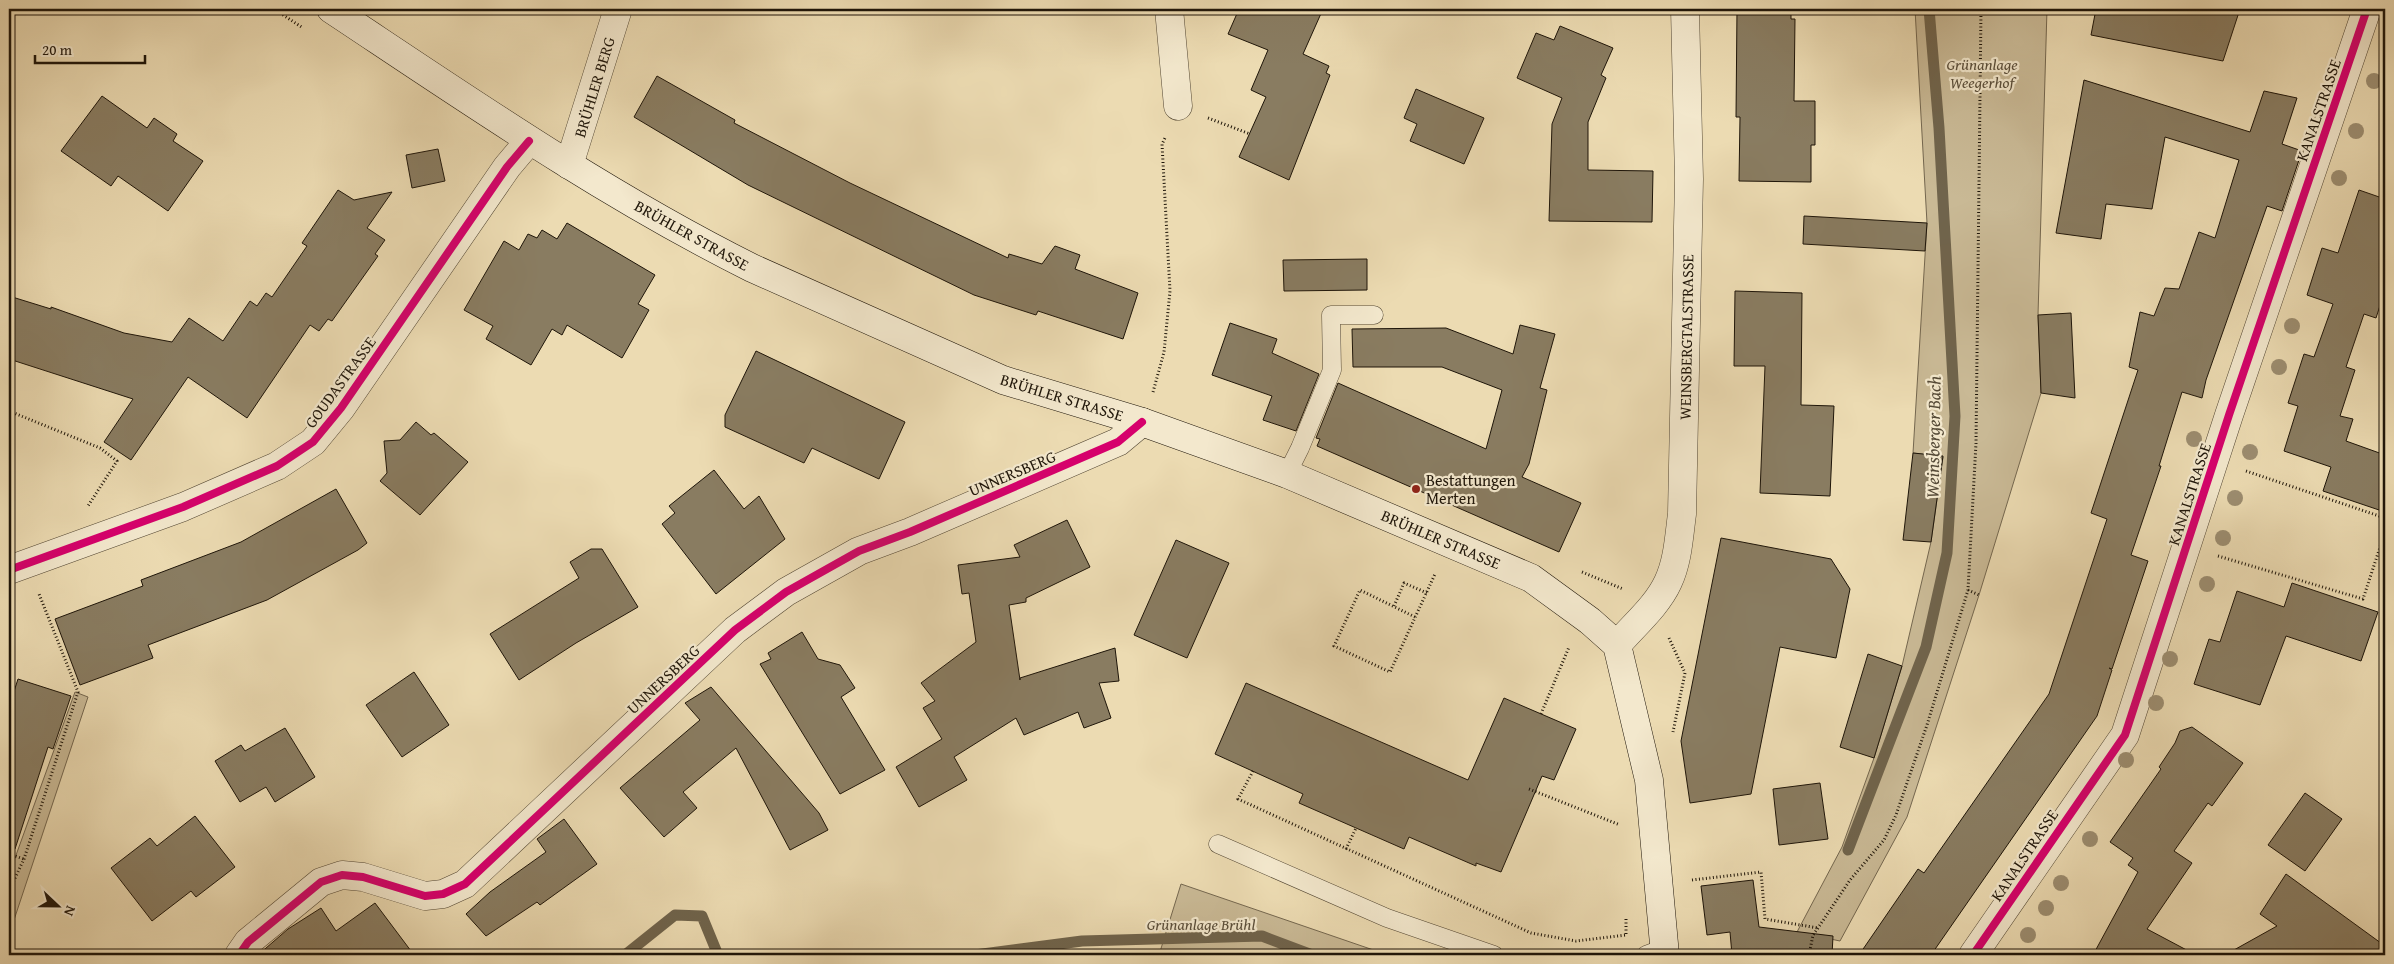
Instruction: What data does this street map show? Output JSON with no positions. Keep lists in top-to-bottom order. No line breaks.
{"streets":{"street":["BRÜHLER BERG","KANALSTRASSE","BRÜHLER STRASSE","WEINSBERGTALSTRASSE","GOUDASTRASSE","UNNERSBERG"]},"crossings":[["BRÜHLER BERG","BRÜHLER STRASSE"],["BRÜHLER STRASSE","WEINSBERGTALSTRASSE"],["BRÜHLER STRASSE","GOUDASTRASSE"],["BRÜHLER STRASSE","UNNERSBERG"]],"water":["Weinsberger Bach"],"parks":["Grünanlage Weegerhof","Grünanlage Brühl"],"places":["Bestattungen Merten"],"scale_bar":"20 m","north":"right"}
